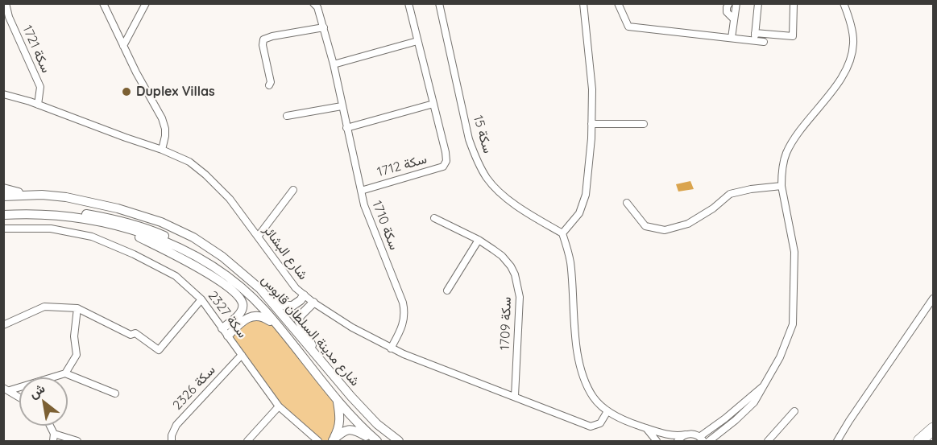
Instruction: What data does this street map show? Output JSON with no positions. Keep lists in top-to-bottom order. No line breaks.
{"streets":{"main road":["شارع مدينة السلطان قابوس"],"street":["سكة 1721","سكة 15","سكة 1712","سكة 1710","شارع البشائر","سكة 2327","سكة 1709","سكة 2326"]},"crossings":[["سكة 1721","شارع البشائر"],["سكة 1712","سكة 1710"],["سكة 1710","شارع البشائر"],["شارع البشائر","سكة 1709"],["سكة 2327","سكة 2326"]],"places":["Duplex Villas"],"north":"top left"}
